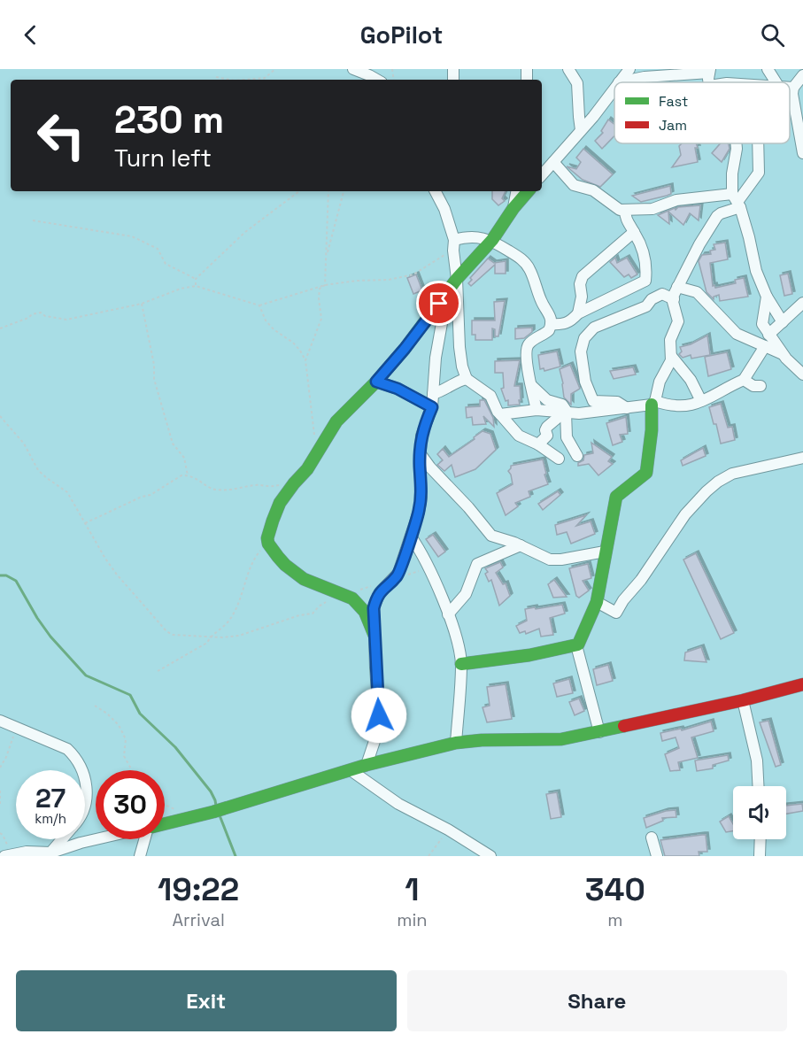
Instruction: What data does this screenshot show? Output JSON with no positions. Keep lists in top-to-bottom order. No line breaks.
{"legend":["Fast","Jam"],"page":{"header":"GoPilot","turn":["230 m","Turn left"],"speed":"27 km/h","limit":"30","eta":["19:22","Arrival","1","min","340","m"],"buttons":["Exit","Share"]}}
